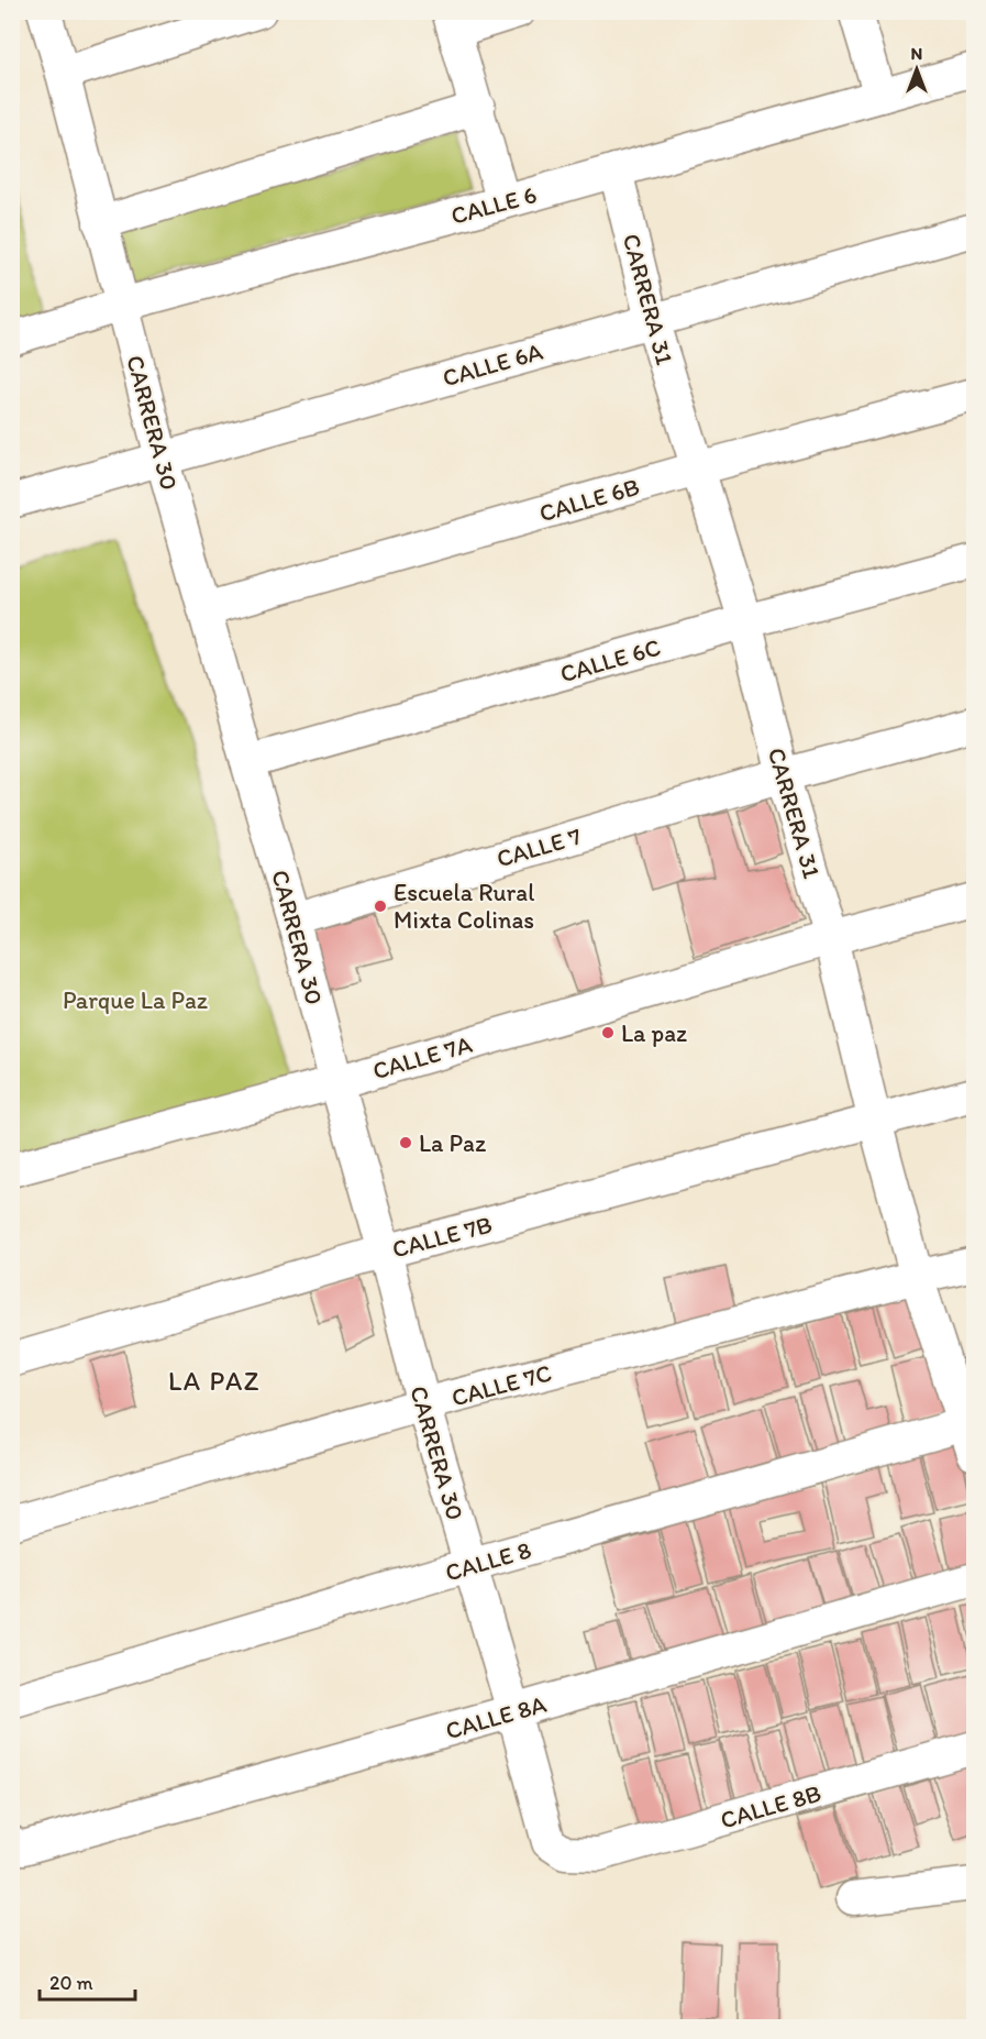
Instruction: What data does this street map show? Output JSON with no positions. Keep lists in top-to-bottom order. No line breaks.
{"streets":{"street":["CALLE 6","CARRERA 31","CALLE 6A","CARRERA 30","CALLE 6B","CALLE 6C","CALLE 7","CALLE 7A","CALLE 7B","CALLE 7C","CALLE 8","CALLE 8A","CALLE 8B"]},"crossings":[["CALLE 6","CARRERA 31"],["CALLE 6","CARRERA 30"],["CARRERA 31","CALLE 6A"],["CARRERA 31","CALLE 6B"],["CARRERA 31","CALLE 6C"],["CARRERA 31","CALLE 7"],["CARRERA 31","CALLE 7A"],["CARRERA 31","CALLE 7B"],["CARRERA 31","CALLE 7C"],["CARRERA 31","CALLE 8"],["CALLE 6A","CARRERA 30"],["CARRERA 30","CALLE 6B"],["CARRERA 30","CALLE 6C"],["CARRERA 30","CALLE 7"],["CARRERA 30","CALLE 7A"],["CARRERA 30","CALLE 7B"],["CARRERA 30","CALLE 7C"],["CARRERA 30","CALLE 8"],["CARRERA 30","CALLE 8A"],["CARRERA 30","CALLE 8B"]],"districts":["LA PAZ"],"parks":["Parque La Paz"],"places":["Escuela Rural Mixta Colinas","La paz","La Paz"],"scale_bar":"20 m","north":"top"}
